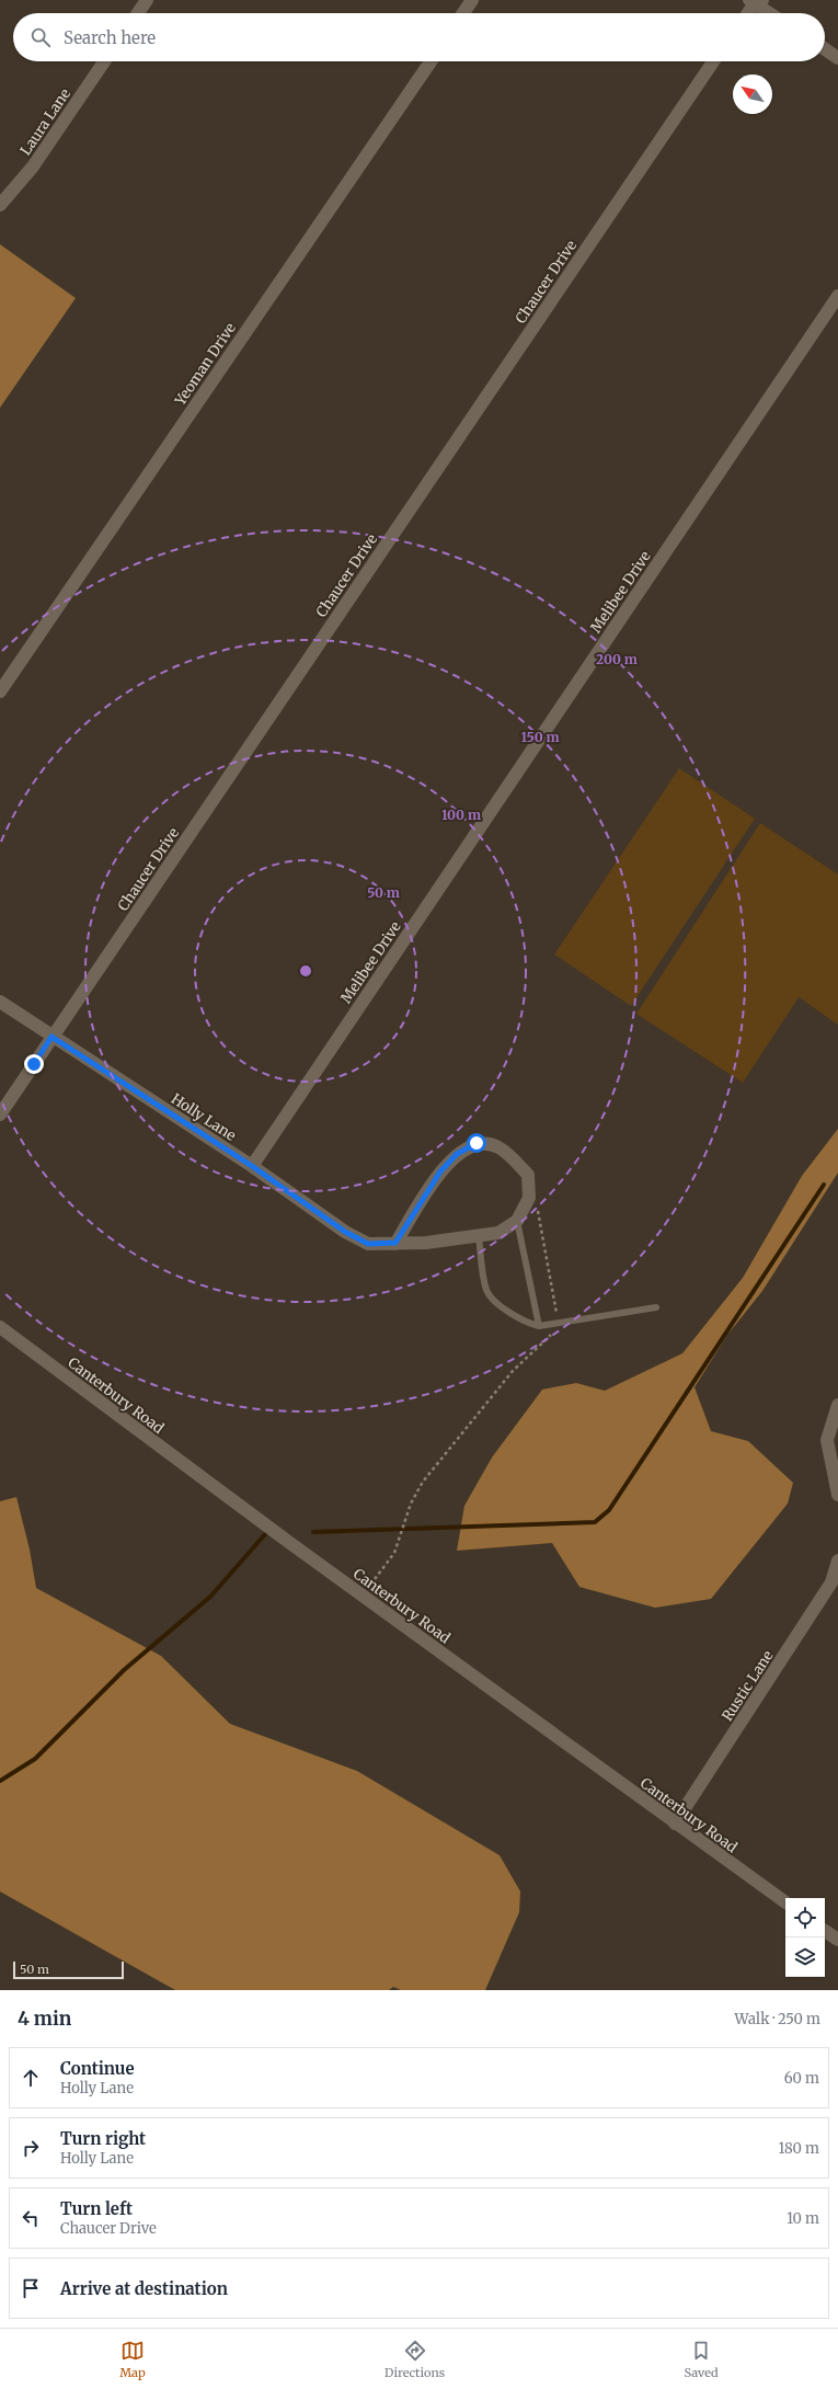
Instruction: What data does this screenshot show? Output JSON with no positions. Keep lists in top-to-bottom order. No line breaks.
{"streets":{"street":["Laura Lane","Chaucer Drive","Yeoman Drive","Melibee Drive","Holly Lane","Canterbury Road","Rustic Lane"]},"crossings":[["Chaucer Drive","Holly Lane"],["Melibee Drive","Holly Lane"],["Canterbury Road","Rustic Lane"]],"scale_bar":"50 m","north":"top left","page":{"search":"Search here","scale":"50 m","heading":["4 min","Walk · 250 m"],"list":[["Continue","Holly Lane","60 m"],["Turn right","Holly Lane","180 m"],["Turn left","Chaucer Drive","10 m"],"Arrive at destination"],"nav":["Map","Directions","Saved"]},"rings":["200 m","150 m","100 m","50 m"]}
